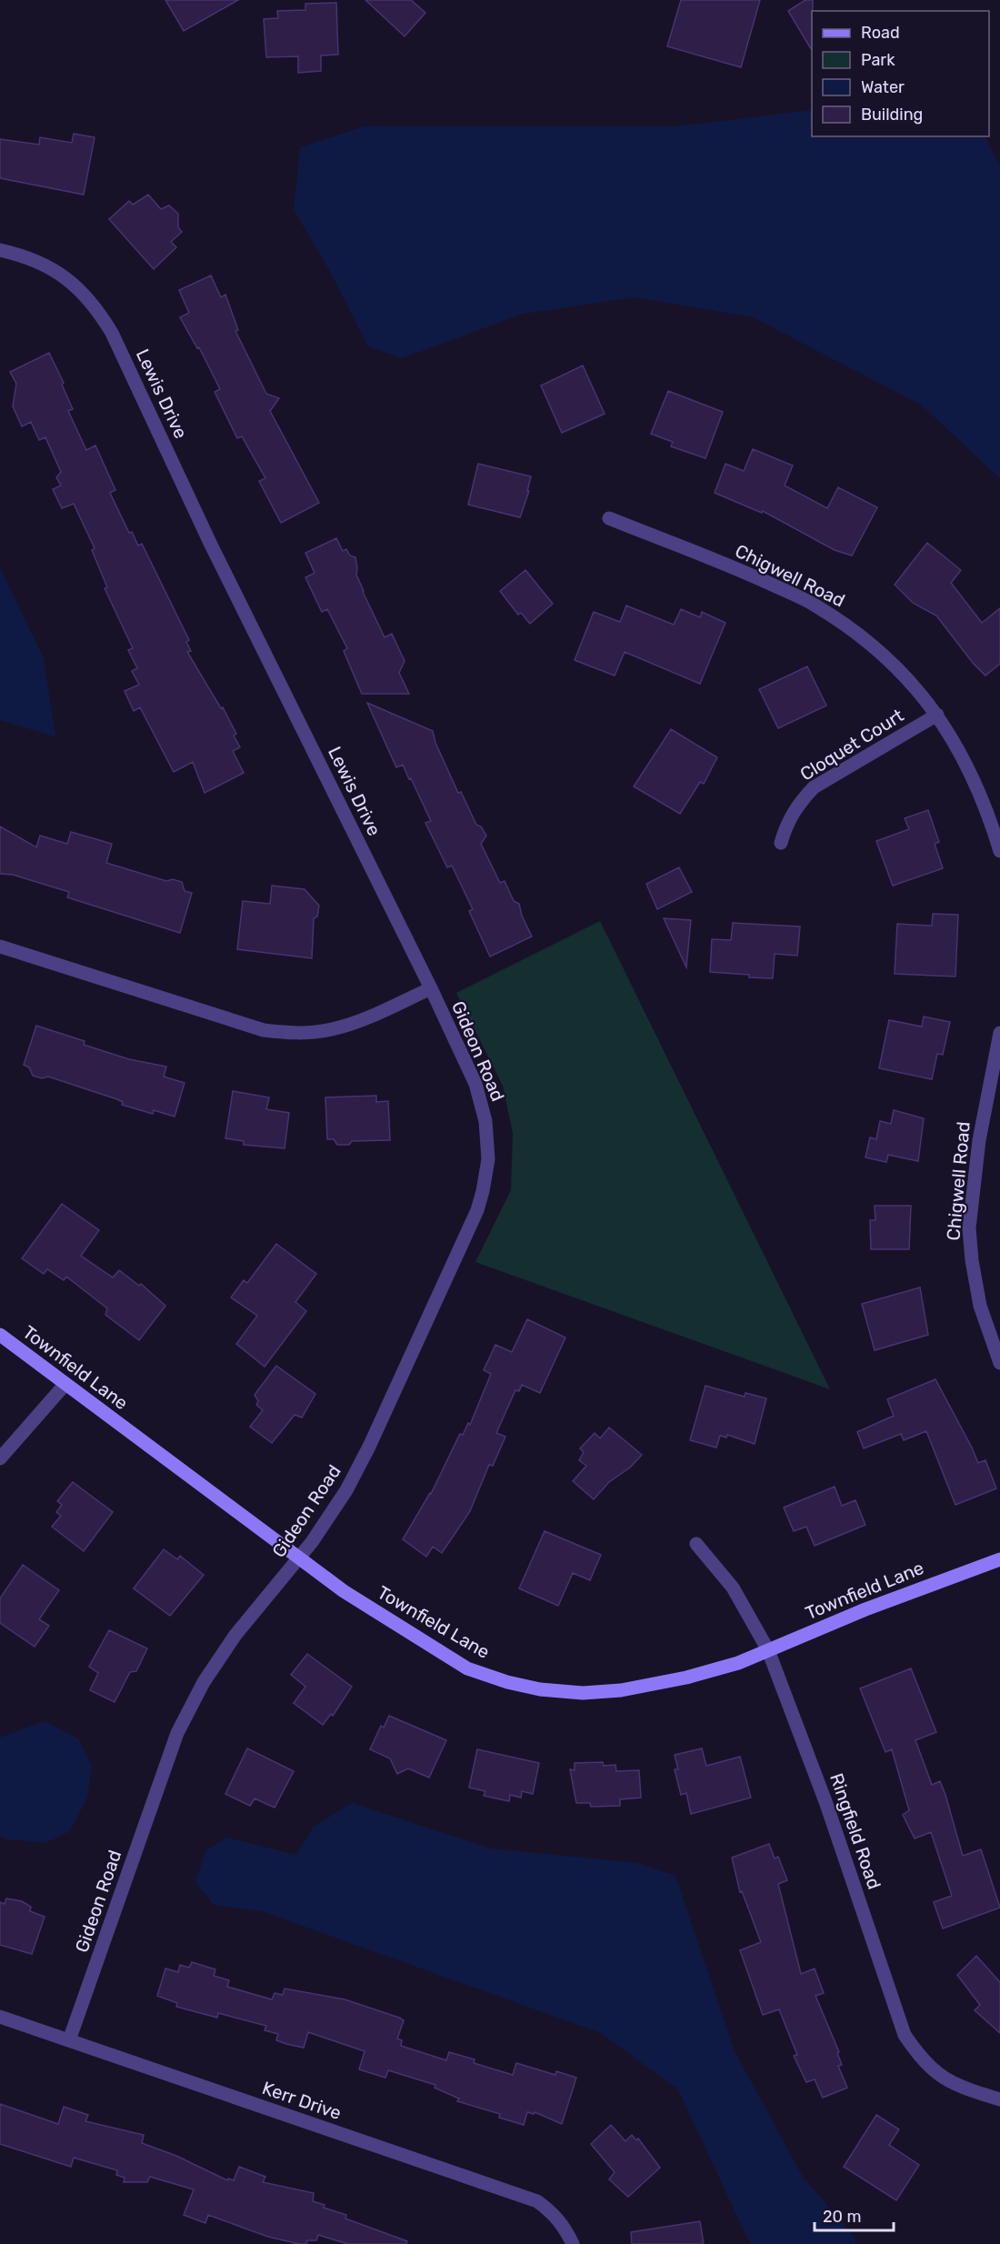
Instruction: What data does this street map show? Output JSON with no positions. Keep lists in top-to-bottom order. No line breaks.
{"streets":{"street":["Lewis Drive","Chigwell Road","Cloquet Court","Gideon Road","Townfield Lane","Ringfield Road","Kerr Drive"]},"crossings":[["Lewis Drive","Gideon Road"],["Chigwell Road","Cloquet Court"],["Gideon Road","Townfield Lane"],["Gideon Road","Kerr Drive"],["Townfield Lane","Ringfield Road"]],"legend":["Road","Park","Water","Building"],"scale_bar":"20 m"}
